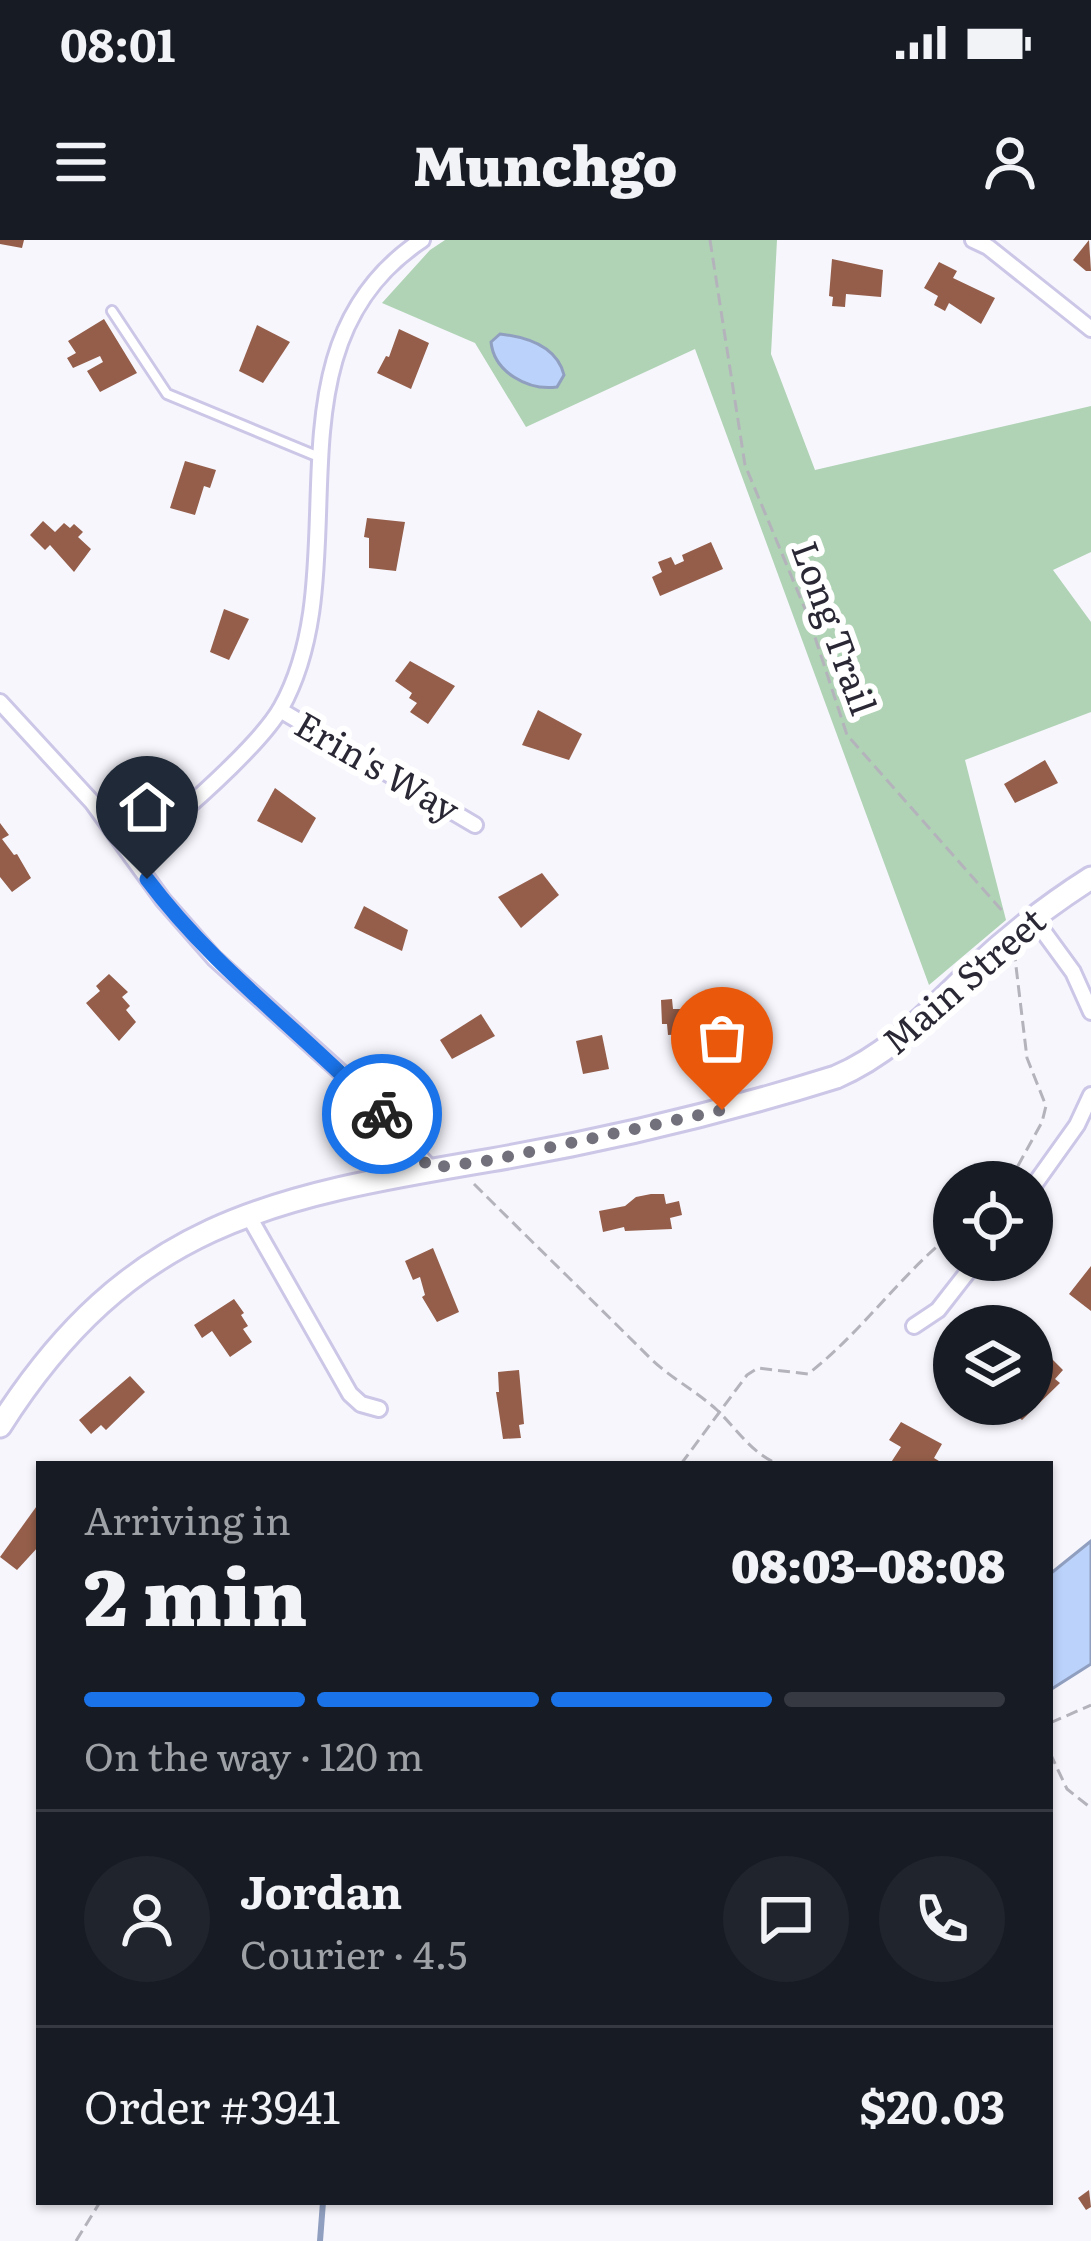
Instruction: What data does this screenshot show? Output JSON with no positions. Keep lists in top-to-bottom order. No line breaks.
{"streets":{"main road":["Main Street"],"street":["Erin's Way"],"path":["Long Trail"]},"crossings":[["Long Trail","Main Street"]],"page":{"status":"08:01","header":"Munchgo","heading":["2 min","Arriving in","08:03–08:08"],"panel":["Jordan","Courier · 4.5","Order #3941","$20.03"],"bar":"On the way · 120 m"}}
